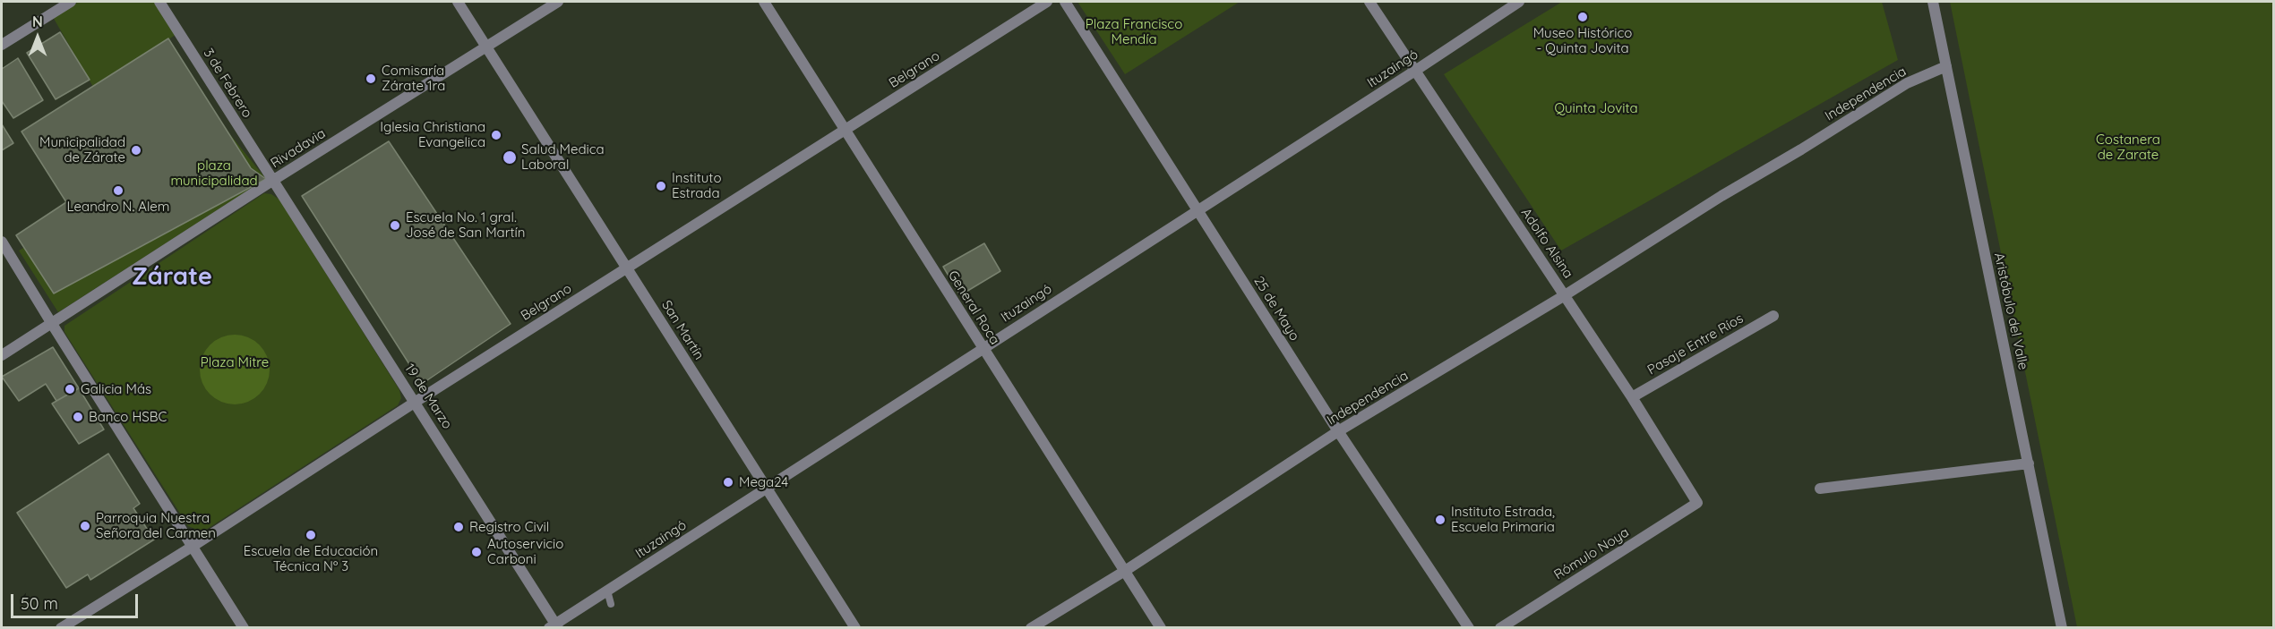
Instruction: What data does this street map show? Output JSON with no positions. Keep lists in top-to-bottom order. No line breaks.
{"streets":{"street":["Ituzaingó","Belgrano","3 de Febrero","Independencia","Rivadavia","Adolfo Alsina","General Roca","25 de Mayo","Aristóbulo del Valle","San Martín","Pasaje Entre Ríos","19 de Marzo","Rómulo Noya"]},"crossings":[["Ituzaingó","Adolfo Alsina"],["Ituzaingó","General Roca"],["Ituzaingó","25 de Mayo"],["Ituzaingó","San Martín"],["Ituzaingó","19 de Marzo"],["Belgrano","General Roca"],["Belgrano","San Martín"],["Belgrano","19 de Marzo"],["3 de Febrero","Rivadavia"],["3 de Febrero","19 de Marzo"],["Independencia","Adolfo Alsina"],["Independencia","General Roca"],["Independencia","25 de Mayo"],["Independencia","Aristóbulo del Valle"],["Rivadavia","San Martín"],["Rivadavia","19 de Marzo"],["Adolfo Alsina","Pasaje Entre Ríos"],["Adolfo Alsina","Rómulo Noya"]],"districts":["Zárate"],"parks":["Plaza Francisco Mendía","Quinta Jovita","Costanera de Zarate","plaza municipalidad","Plaza Mitre"],"places":["Museo Histórico - Quinta Jovita","Comisaría Zárate 1ra","Iglesia Christiana Evangelica","Municipalidad de Zárate","Salud Medica Laboral","Instituto Estrada","Leandro N. Alem","Escuela No. 1 gral. José de San Martín","Galicia Más","Banco HSBC","Mega24","Instituto Estrada, Escuela Primaria","Parroquia Nuestra Señora del Carmen","Registro Civil","Escuela de Educación Técnica Nº 3","Autoservicio Carboni"],"scale_bar":"50 m","north":"top"}
